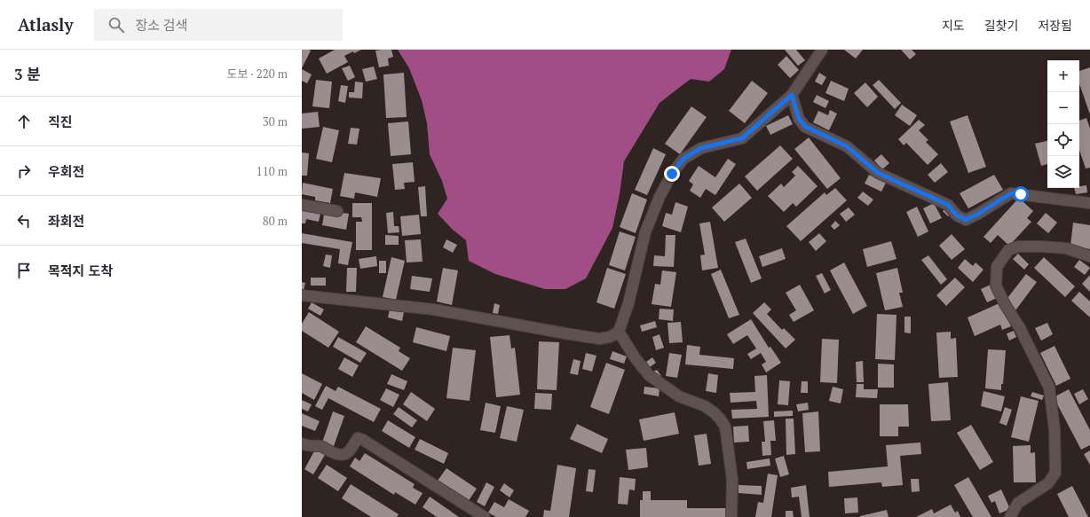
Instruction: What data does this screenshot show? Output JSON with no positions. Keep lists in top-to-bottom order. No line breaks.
{"page":{"header":"Atlasly","search":"장소 검색","nav":["지도","길찾기","저장됨"],"heading":["3 분","도보 · 220 m"],"map_buttons":["+","−"],"list":[["직진","30 m"],["우회전","110 m"],["좌회전","80 m"],"목적지 도착"]}}
